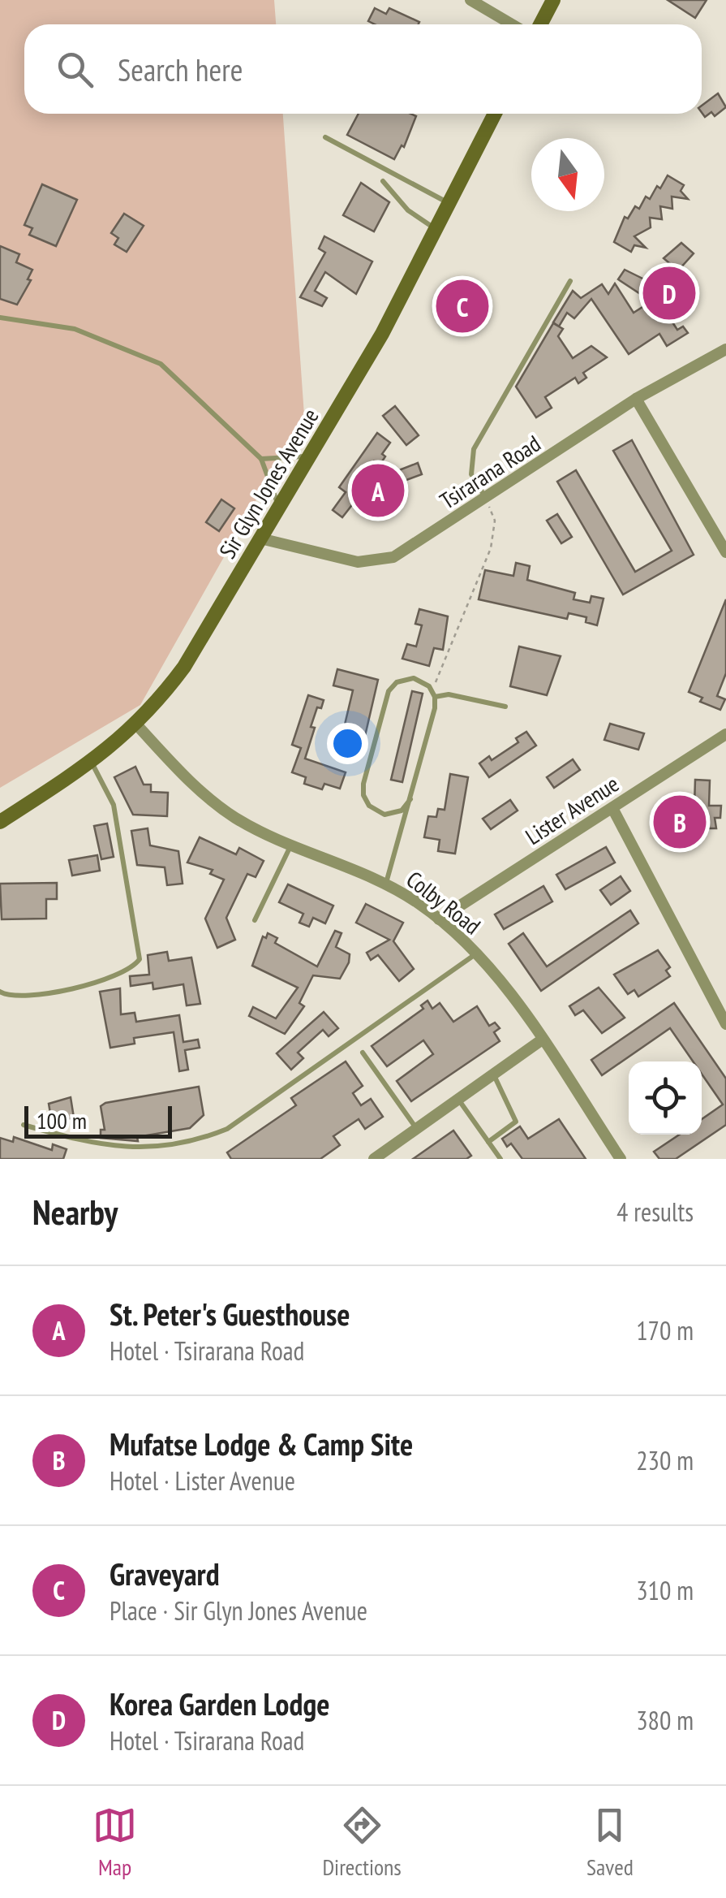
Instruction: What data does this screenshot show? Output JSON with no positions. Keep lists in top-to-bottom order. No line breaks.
{"streets":{"main road":["Sir Glyn Jones Avenue"],"street":["Tsirarana Road","Lister Avenue","Colby Road"]},"crossings":[["Tsirarana Road","Sir Glyn Jones Avenue"],["Sir Glyn Jones Avenue","Colby Road"],["Lister Avenue","Colby Road"]],"scale_bar":"100 m","north":"bottom","page":{"search":"Search here","pins":["D","C","A","B"],"scale":"100 m","heading":["Nearby","4 results"],"list":[{"mark":"A","name":"St. Peter's Guesthouse","note":"Hotel · Tsirarana Road","value":"170 m"},{"mark":"B","name":"Mufatse Lodge & Camp Site","note":"Hotel · Lister Avenue","value":"230 m"},{"mark":"C","name":"Graveyard","note":"Place · Sir Glyn Jones Avenue","value":"310 m"},{"mark":"D","name":"Korea Garden Lodge","note":"Hotel · Tsirarana Road","value":"380 m"}],"nav":["Map","Directions","Saved"]}}
